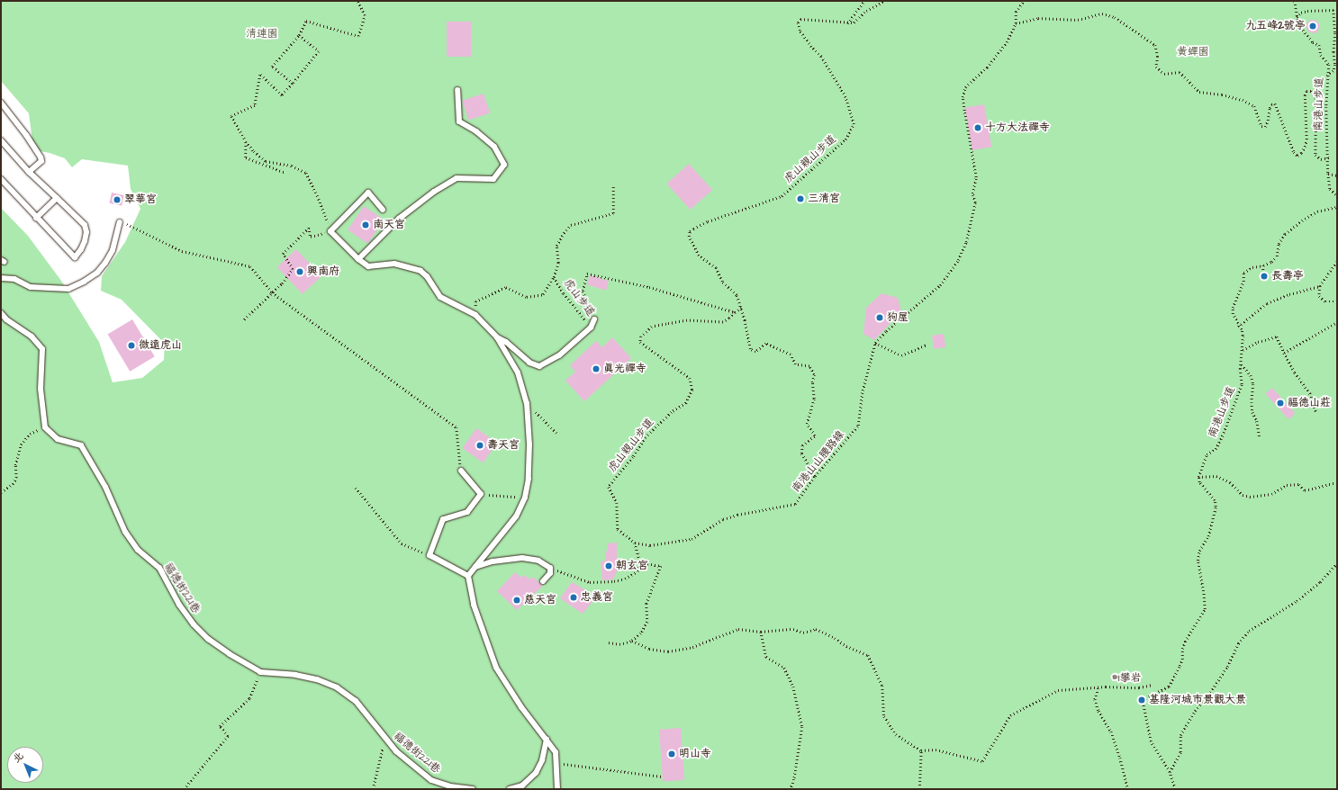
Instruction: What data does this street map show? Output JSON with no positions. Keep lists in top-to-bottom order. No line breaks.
{"streets":{"lane":["福德街221巷"],"path":["南港山步道","虎山親山步道","虎山步道","南港山山腰路線","#1攀岩"]},"crossings":[["虎山親山步道","南港山山腰路線"]],"parks":["清連園","黃蟬園"],"places":["九五峰2號亭","十方大法禪寺","三清宮","翠華宮","南天宮","興南府","長壽亭","狗屋","微遠虎山","真光禪寺","福德山莊","壽天宮","朝玄宮","忠義宮","慈天宮","基隆河城市景觀大景","明山寺"],"north":"top left"}
